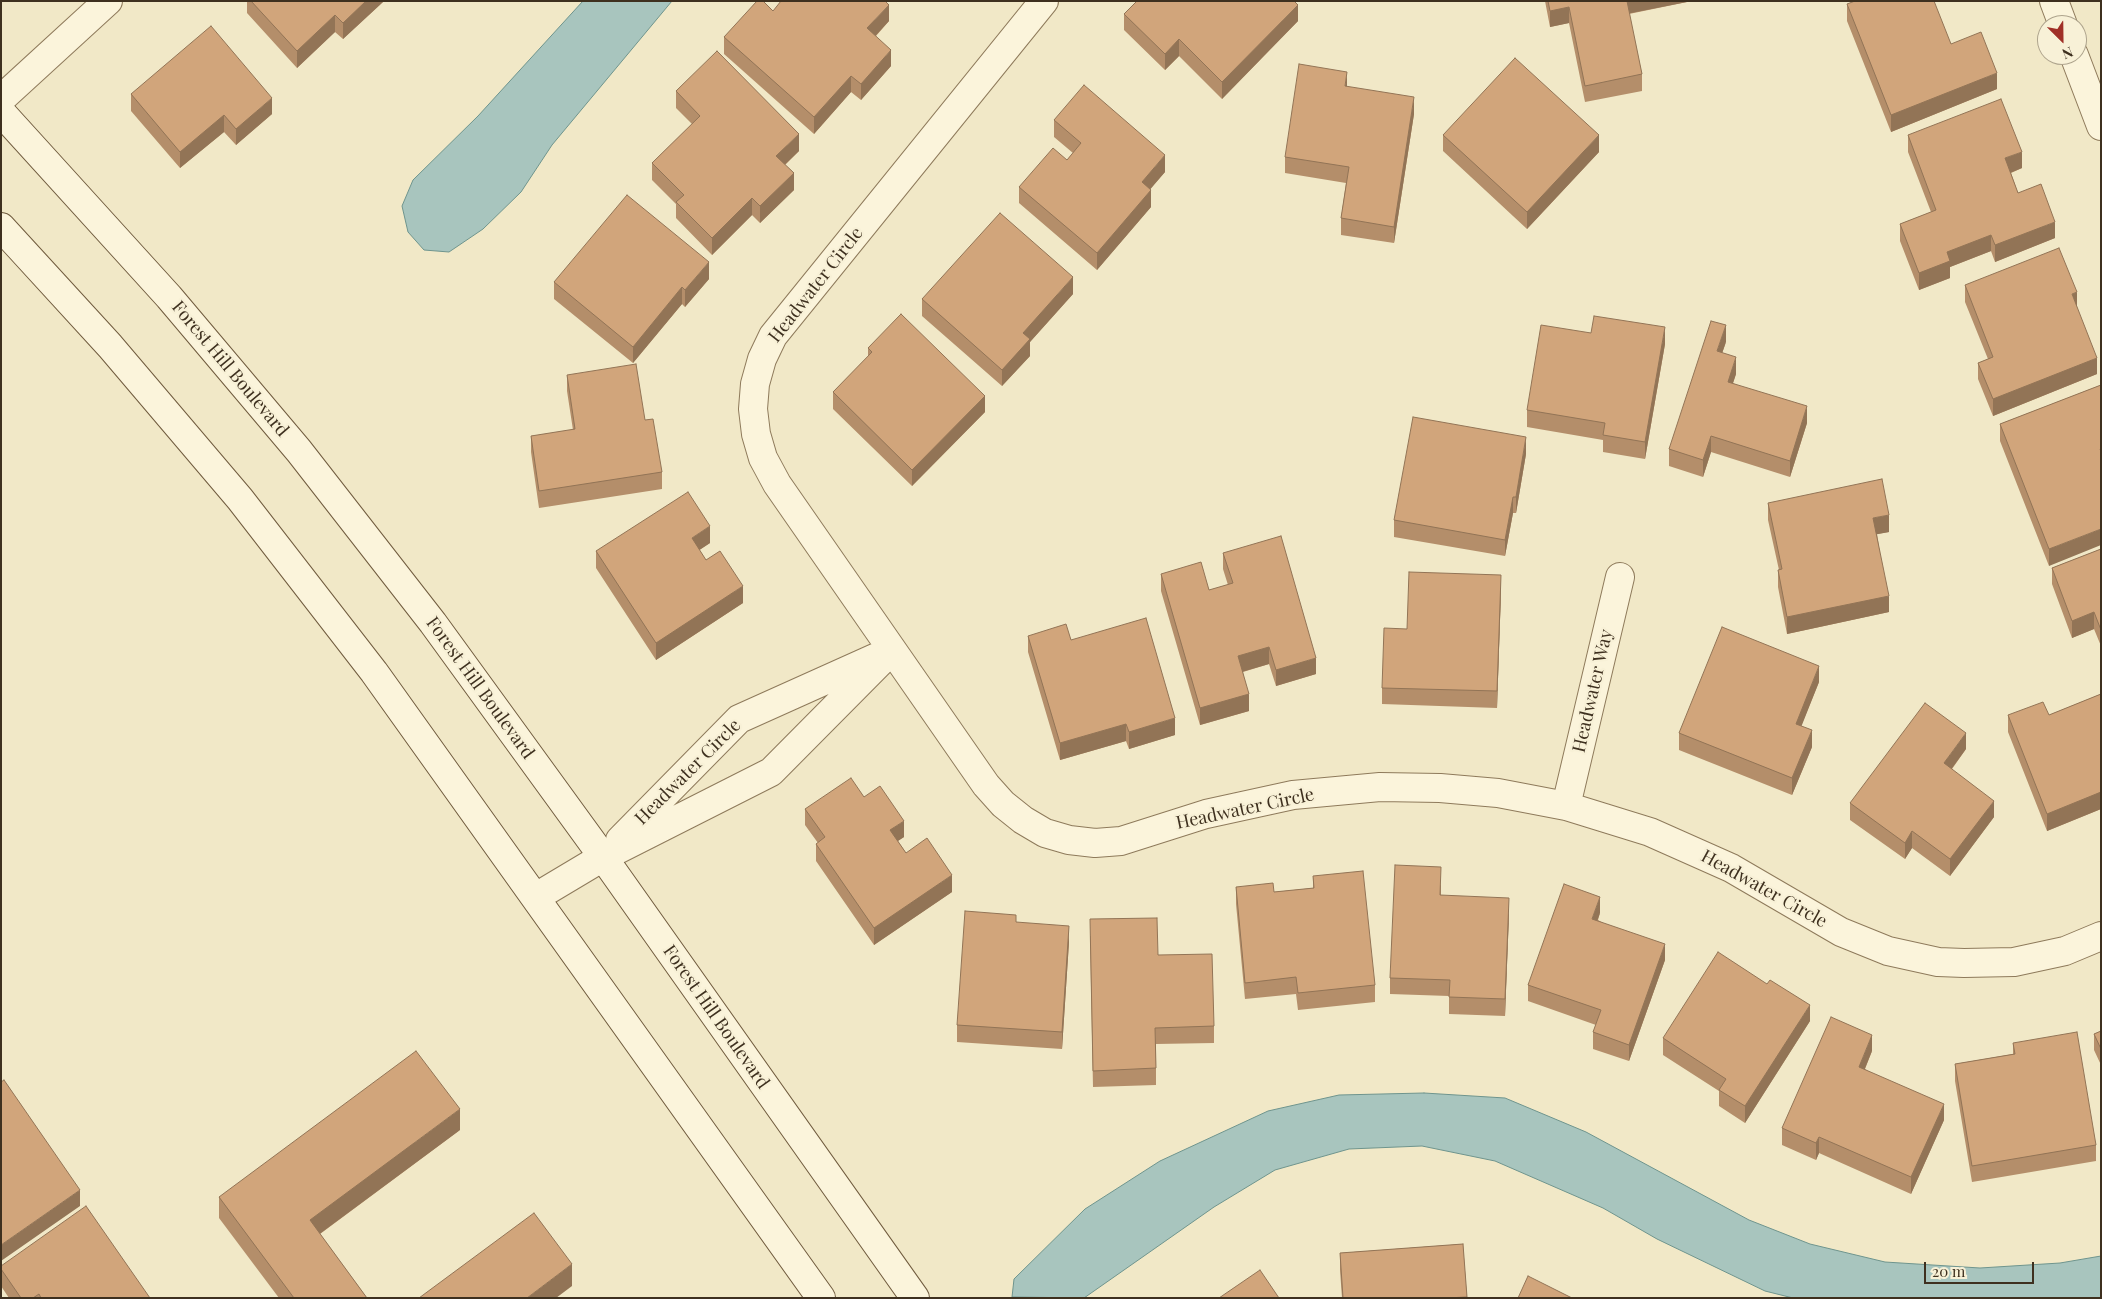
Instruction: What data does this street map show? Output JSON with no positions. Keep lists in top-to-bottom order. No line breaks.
{"streets":{"street":["Headwater Circle","Forest Hill Boulevard","Headwater Way"]},"crossings":[["Headwater Circle","Forest Hill Boulevard"],["Headwater Circle","Headwater Way"]],"scale_bar":"20 m","north":"bottom right"}
